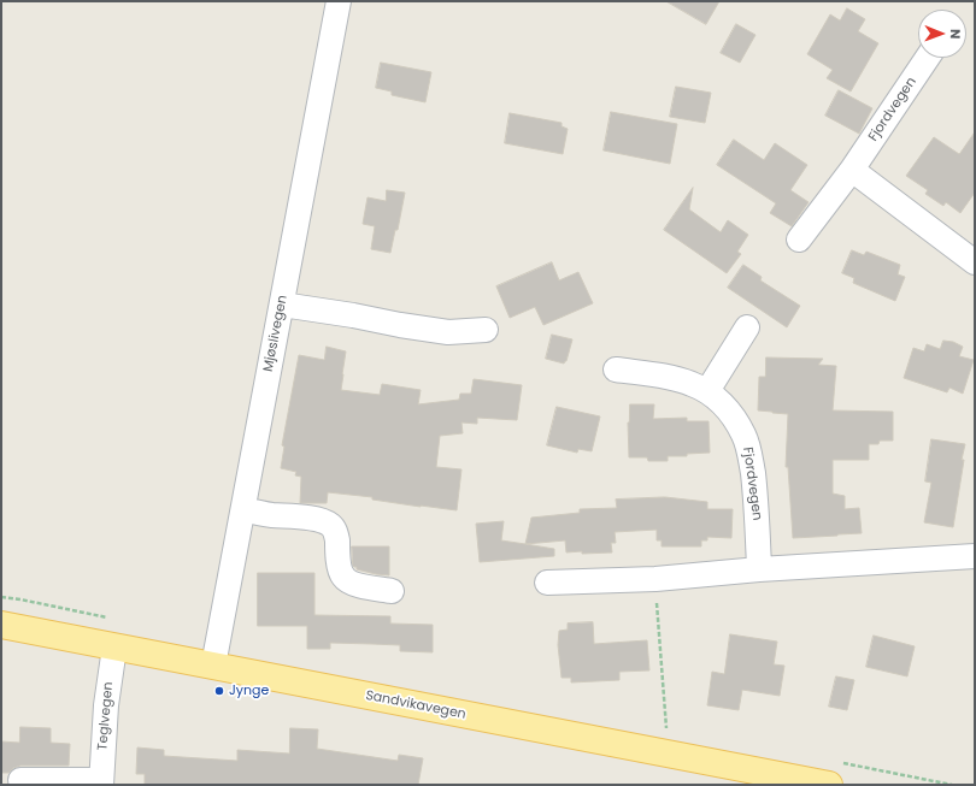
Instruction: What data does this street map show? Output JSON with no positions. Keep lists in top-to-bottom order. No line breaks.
{"streets":{"main road":["Sandvikavegen"],"street":["Fjordvegen","Mjøslivegen","Teglvegen"]},"crossings":[["Mjøslivegen","Sandvikavegen"],["Sandvikavegen","Teglvegen"]],"places":["Jynge"],"north":"right"}
